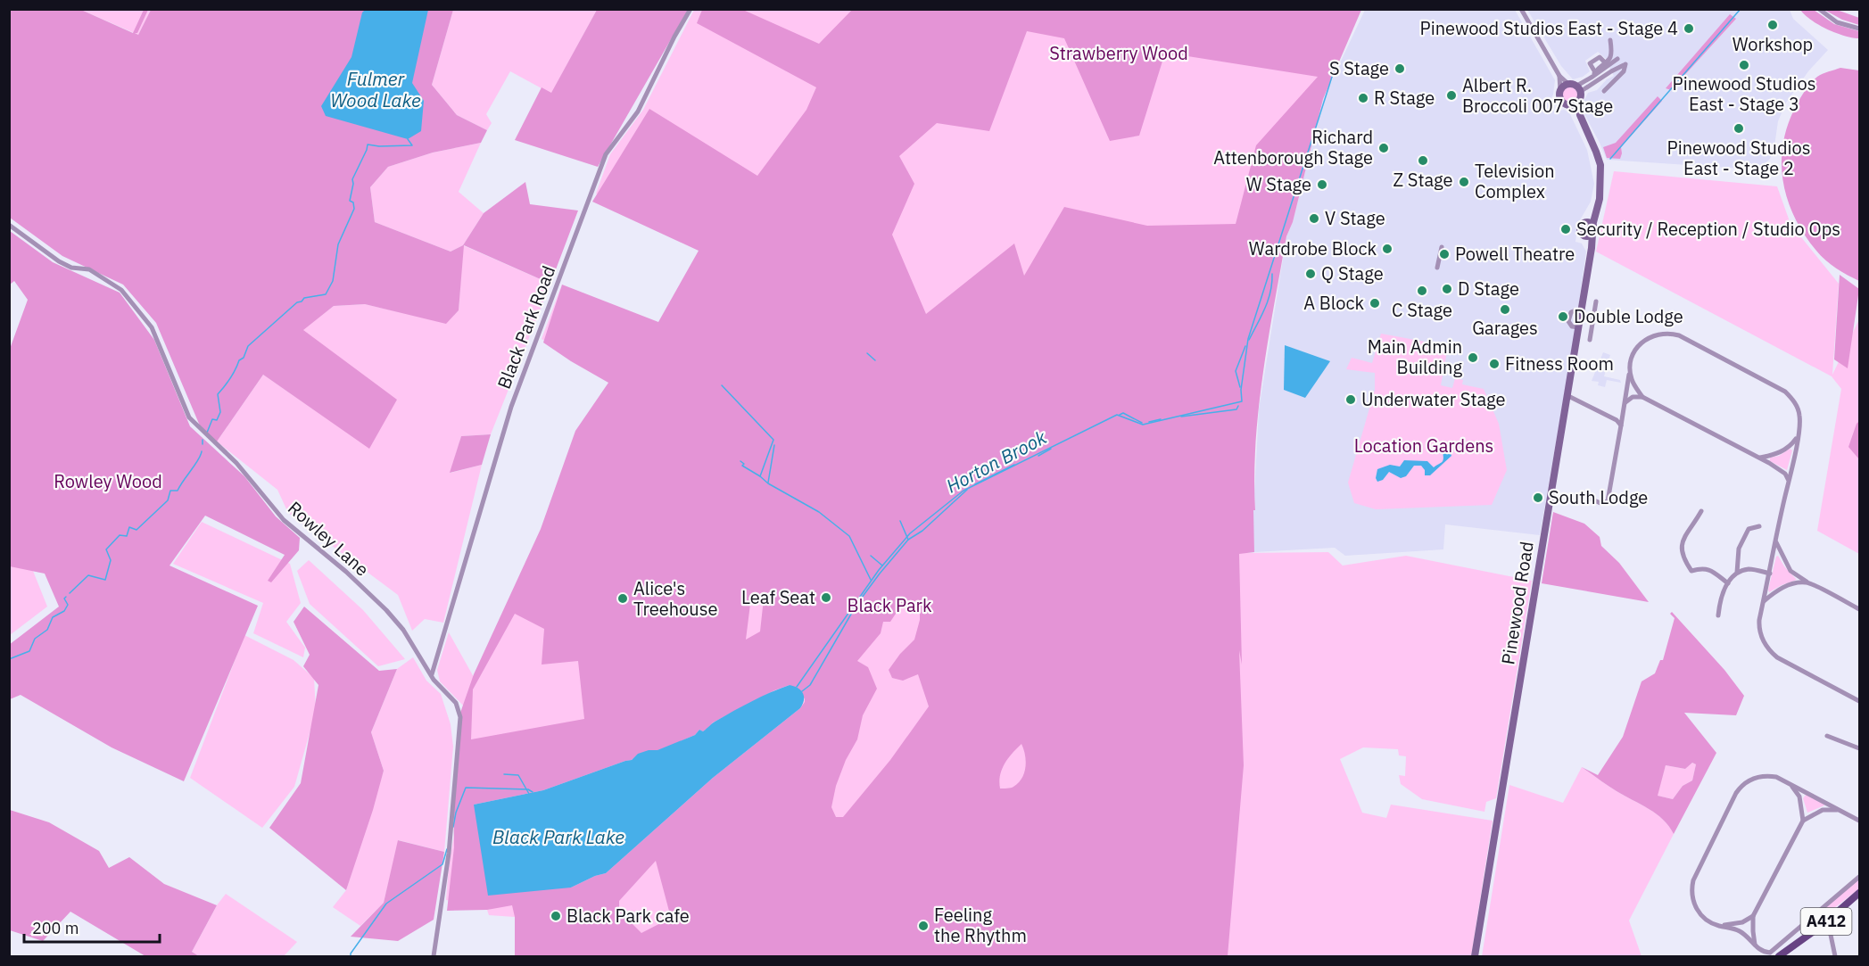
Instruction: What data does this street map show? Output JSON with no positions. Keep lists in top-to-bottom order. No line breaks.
{"streets":{"main road":["A412"],"street":["Black Park Road","Rowley Lane","Pinewood Road"]},"crossings":[["Black Park Road","Rowley Lane"]],"water":["Fulmer Wood Lake","Horton Brook","Black Park Lake"],"parks":["Strawberry Wood","Location Gardens","Rowley Wood","Black Park"],"places":["Workshop","Pinewood Studios East - Stage 4","Pinewood Studios East - Stage 3","S Stage","Albert R. Broccoli 007 Stage","R Stage","Pinewood Studios East - Stage 2","Richard Attenborough Stage","Z Stage","Television Complex","W Stage","V Stage","Security / Reception / Studio Ops","Wardrobe Block","Powell Theatre","Q Stage","D Stage","C Stage","A Block","Garages","Double Lodge","Main Admin Building","Fitness Room","Underwater Stage","South Lodge","Leaf Seat","Alice's Treehouse","Black Park cafe","Feeling the Rhythm"],"scale_bar":"200 m"}
